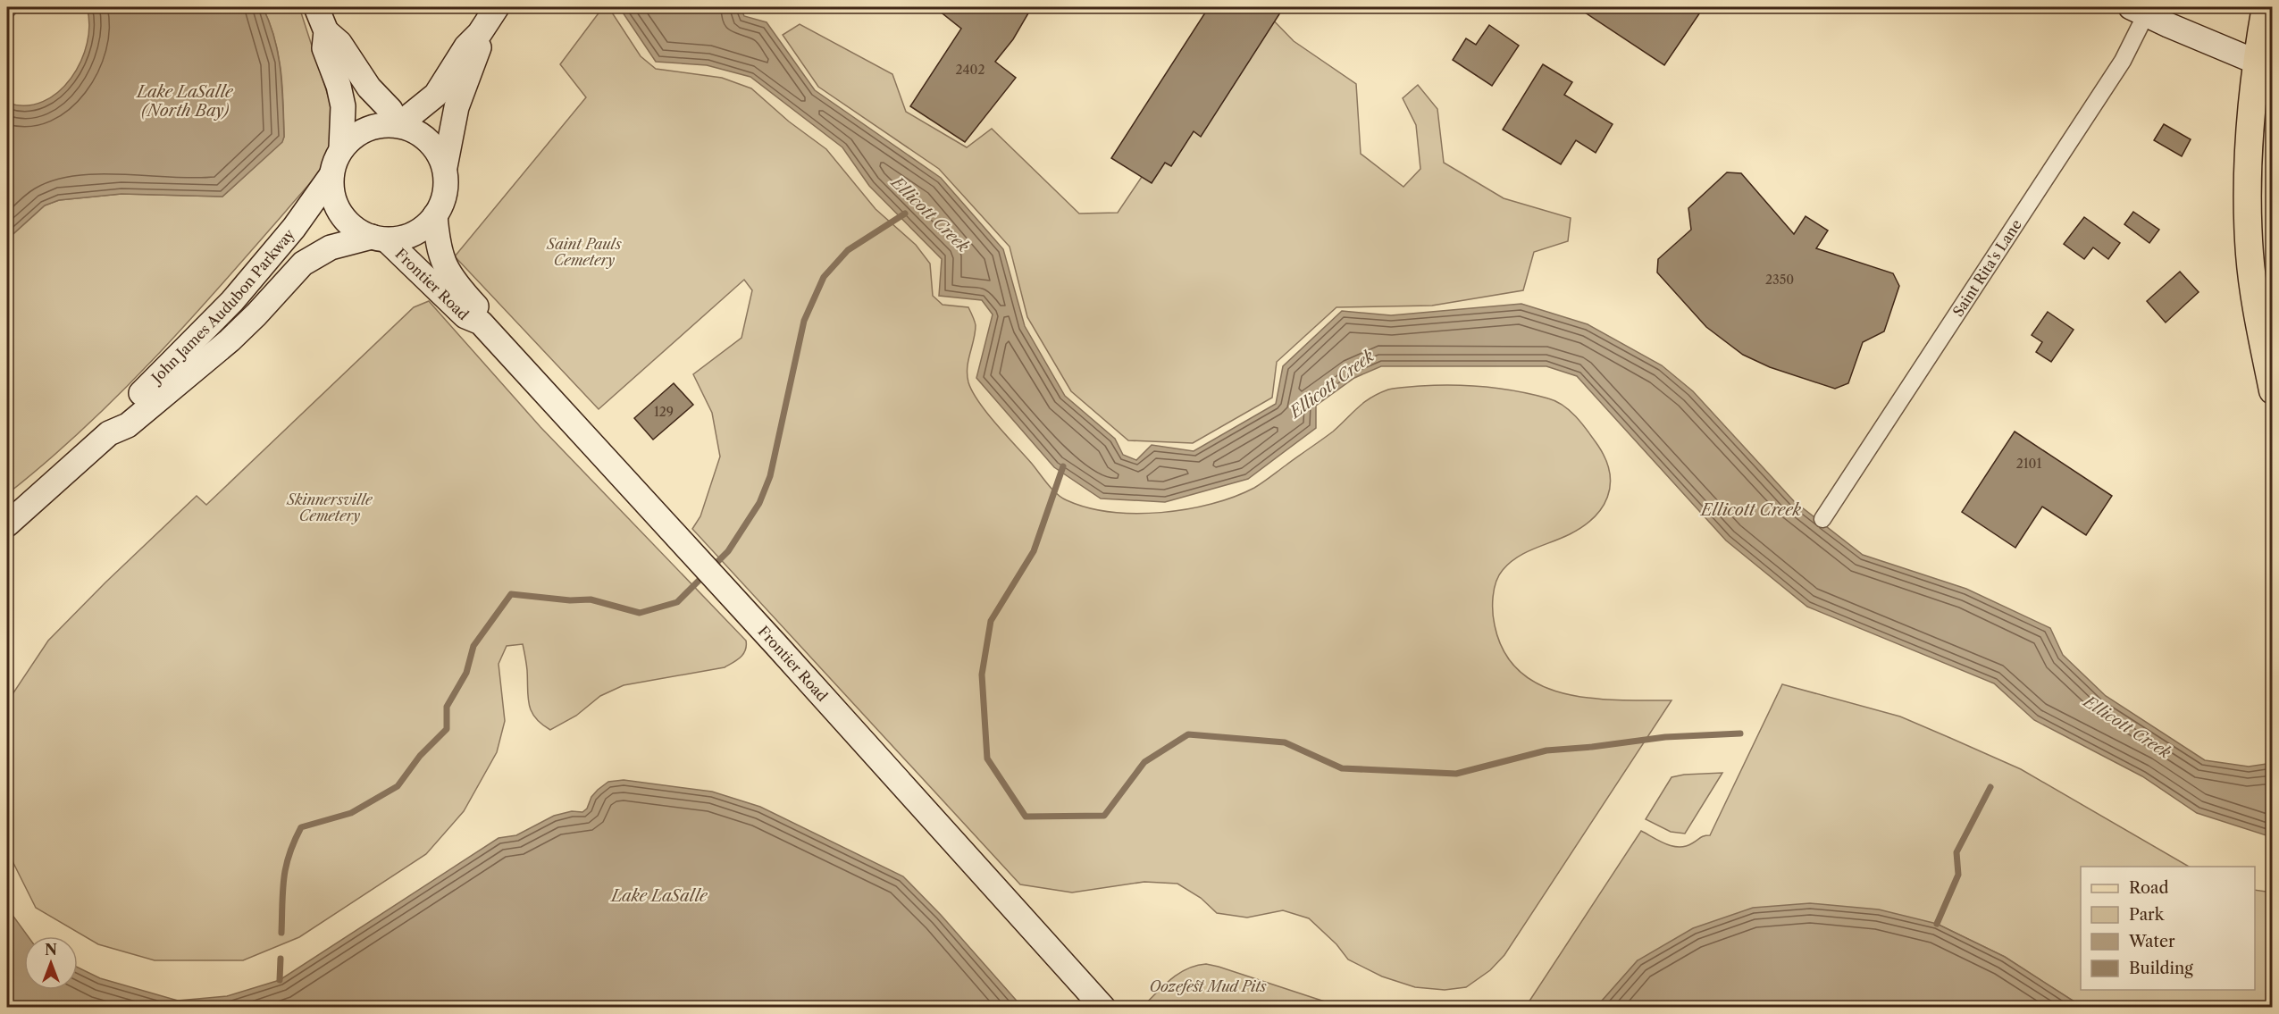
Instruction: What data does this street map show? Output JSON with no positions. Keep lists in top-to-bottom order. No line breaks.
{"streets":{"street":["Saint Rita's Lane","Frontier Road","John James Audubon Parkway"]},"crossings":[["Frontier Road","John James Audubon Parkway"]],"water":["Lake LaSalle (North Bay)","Ellicott Creek","Lake LaSalle"],"parks":["Saint Pauls Cemetery","Skinnersville Cemetery","Oozefest Mud Pits"],"house_numbers":["2402","2350","129","2101"],"legend":["Road","Park","Water","Building"],"north":"top"}
